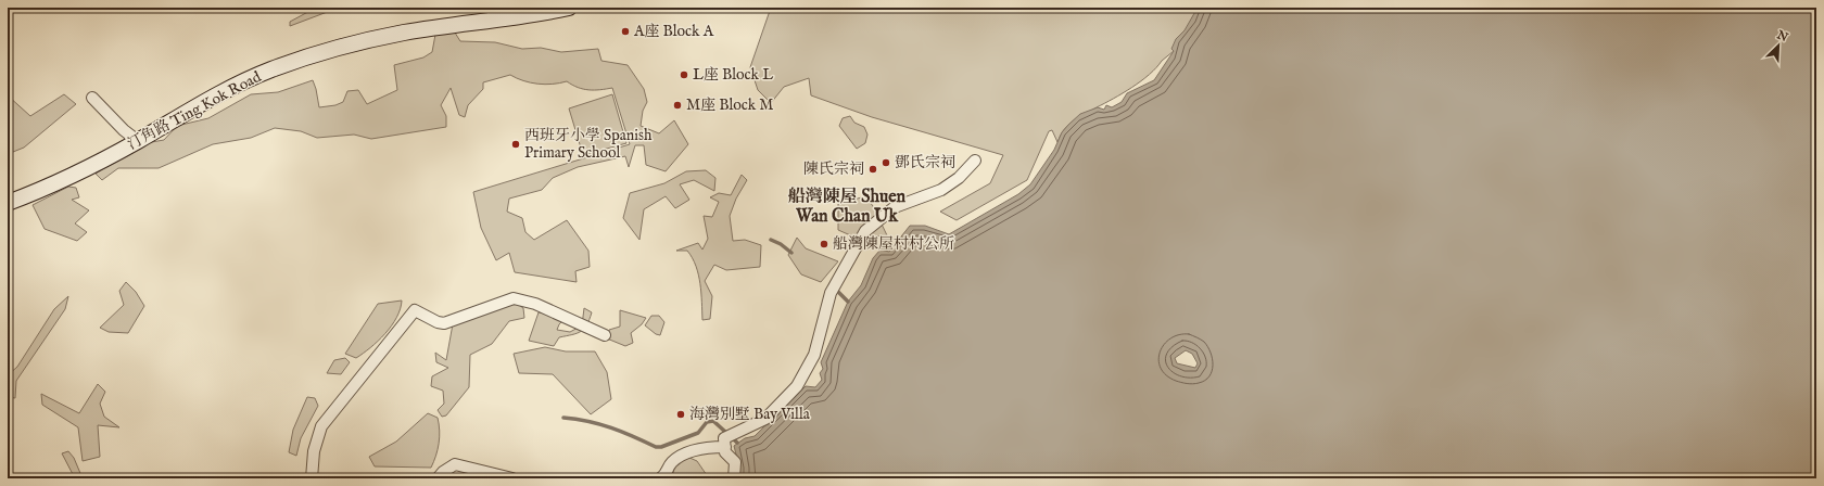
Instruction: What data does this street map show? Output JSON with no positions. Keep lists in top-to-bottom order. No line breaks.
{"streets":{"main road":["汀角路 Ting Kok Road"]},"districts":["船灣陳屋 Shuen Wan Chan Uk"],"places":["A座 Block A","L座 Block L","M座 Block M","西班牙小學 Spanish Primary School","鄧氏宗祠","陳氏宗祠","船灣陳屋村村公所","海灣別墅 Bay Villa"],"north":"top right"}
